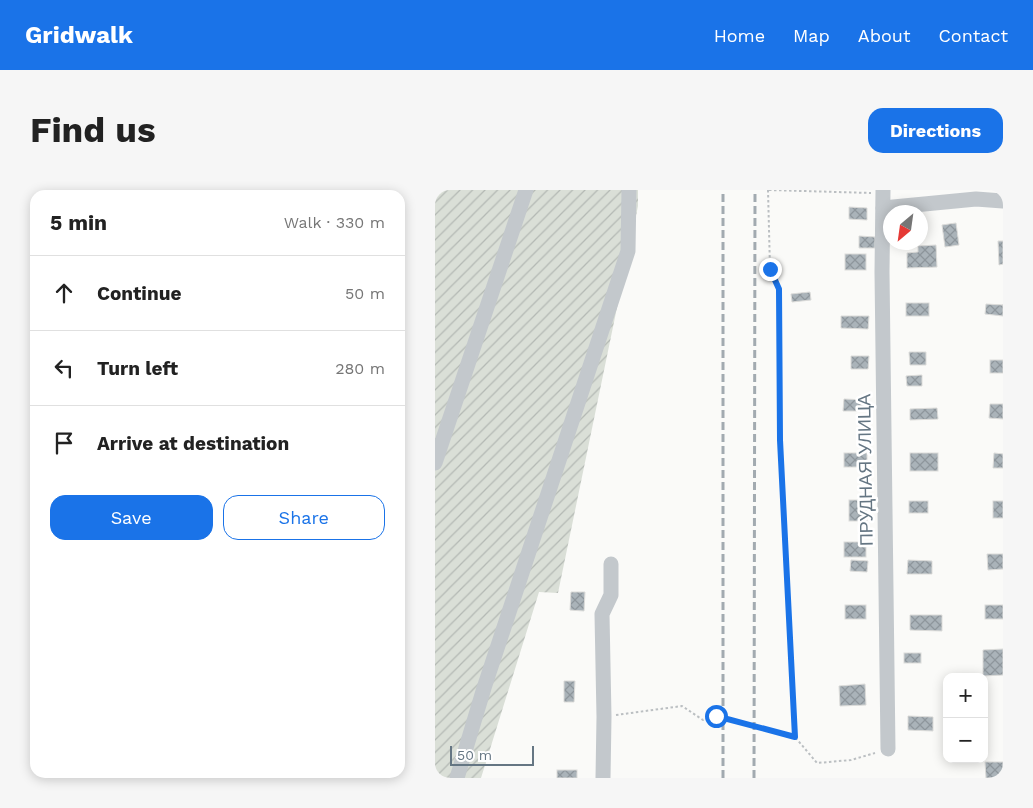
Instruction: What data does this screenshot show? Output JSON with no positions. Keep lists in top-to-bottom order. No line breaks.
{"streets":{"street":["ПРУДНАЯ УЛИЦА"]},"scale_bar":"50 m","north":"bottom left","page":{"header":"Gridwalk","nav":["Home","Map","About","Contact"],"buttons":["Directions",["Save","Share"]],"title":"Find us","heading":["5 min","Walk · 330 m"],"list":[["Continue","50 m"],["Turn left","280 m"],"Arrive at destination"],"map_buttons":["+","−"],"scale":"50 m"}}
